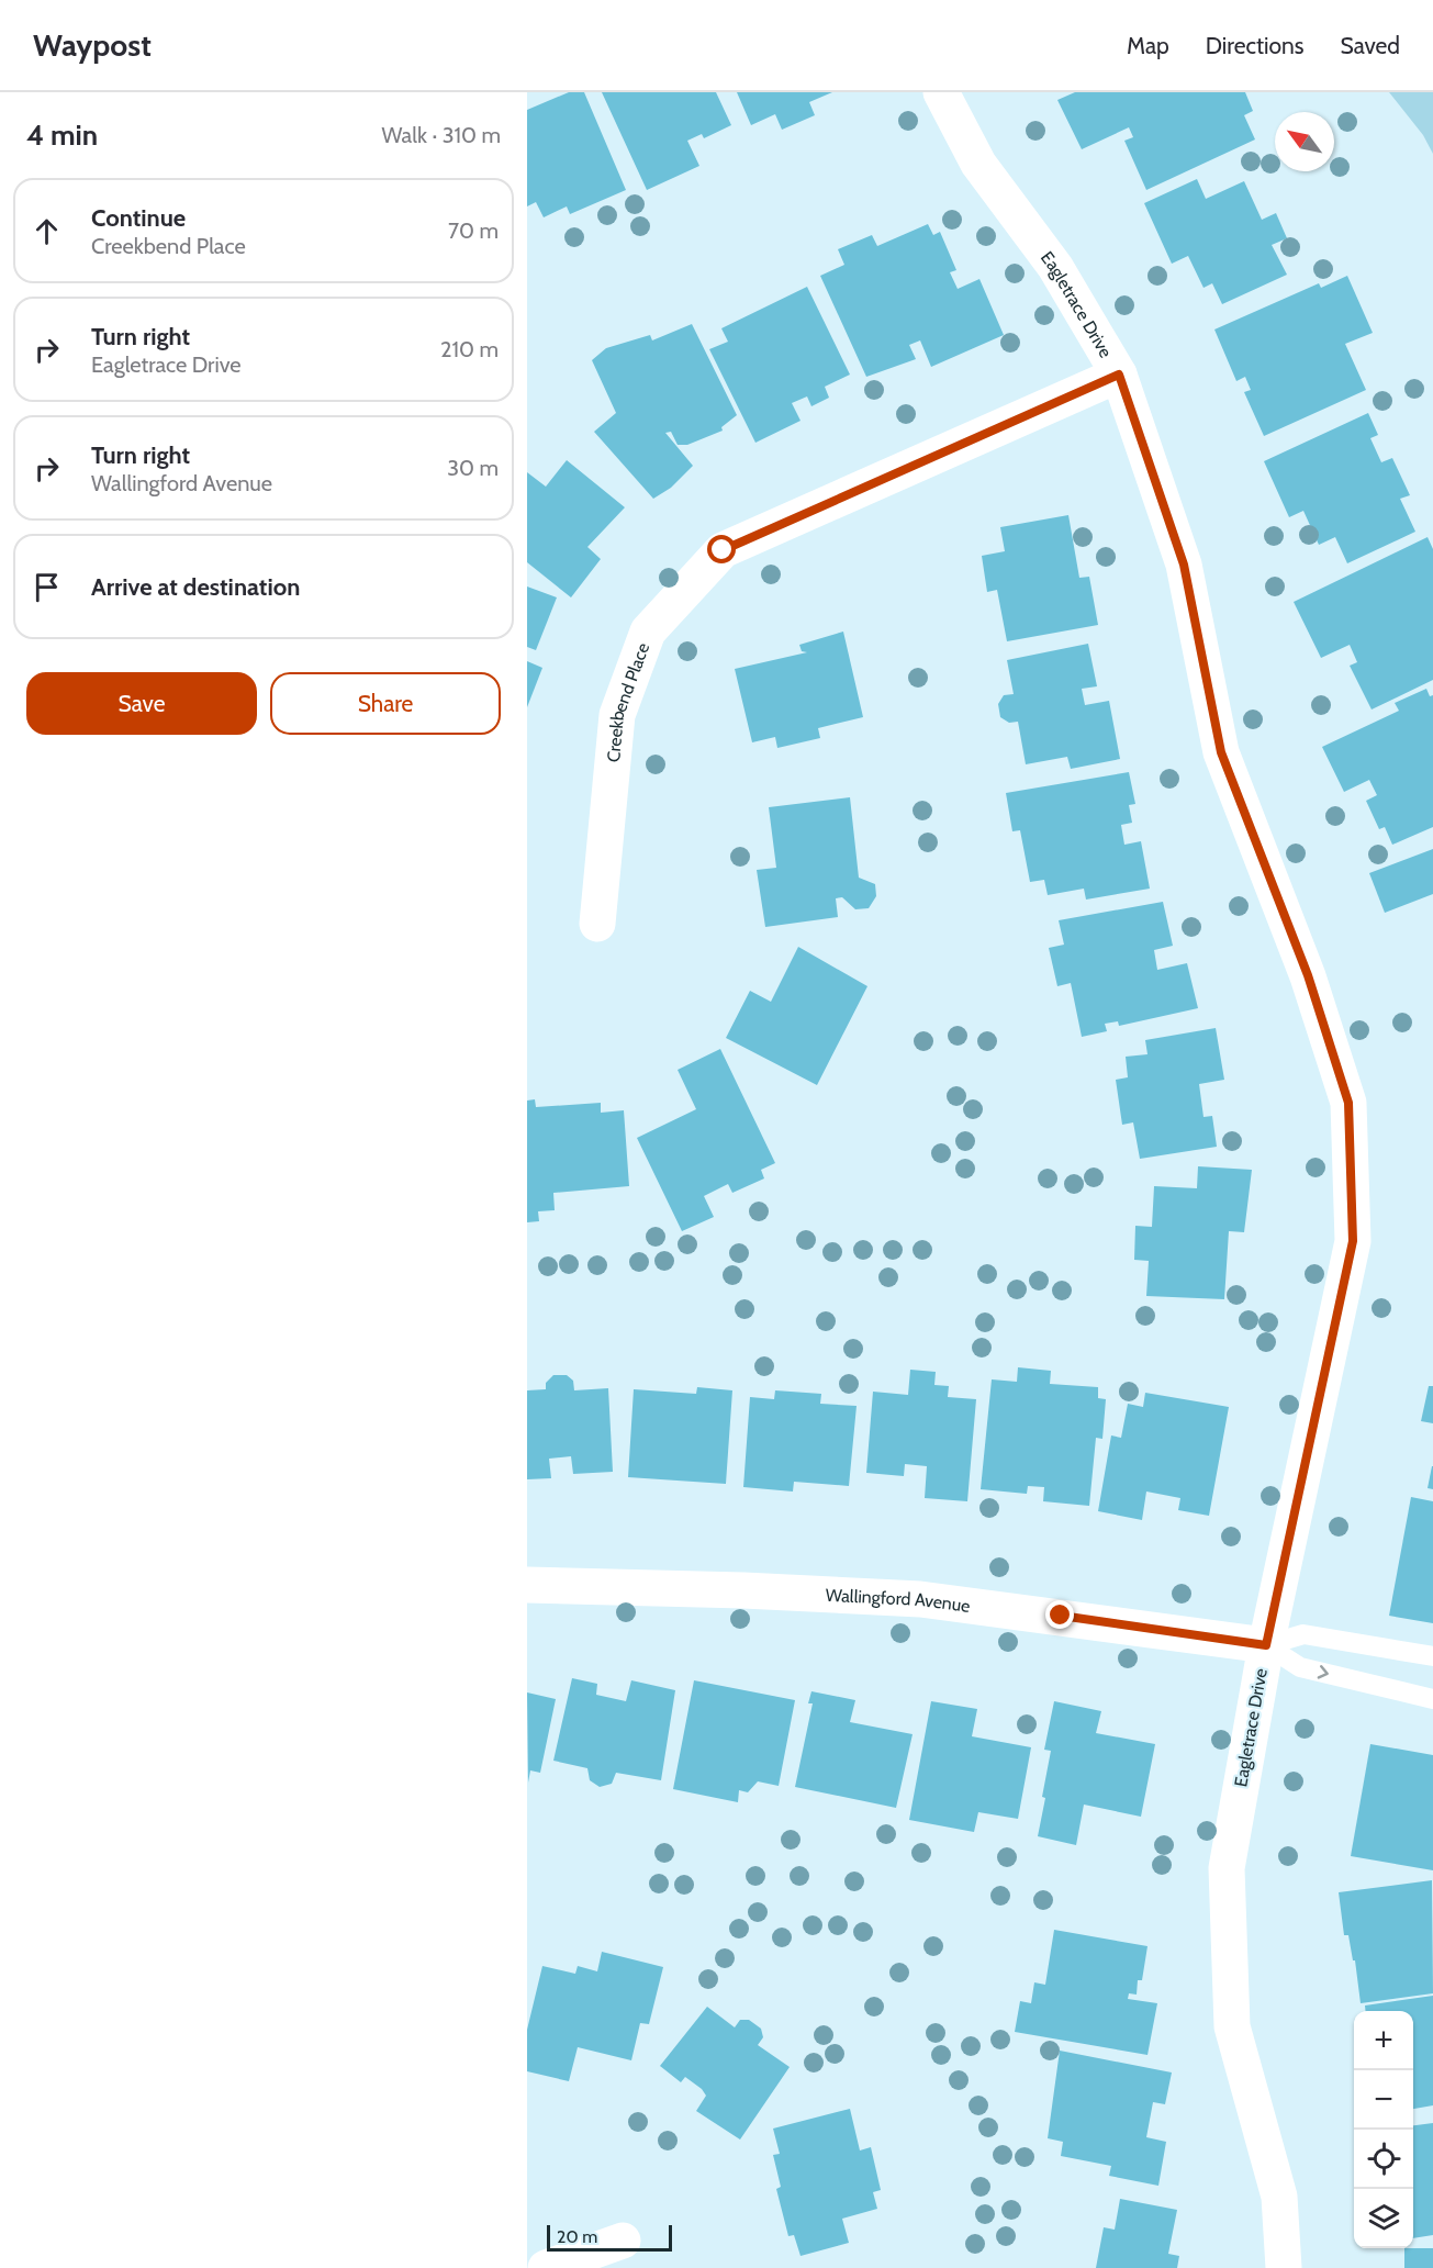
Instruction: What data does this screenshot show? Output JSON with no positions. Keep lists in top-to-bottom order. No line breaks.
{"streets":{"street":["Eagletrace Drive","Creekbend Place","Wallingford Avenue"]},"crossings":[["Eagletrace Drive","Creekbend Place"],["Eagletrace Drive","Wallingford Avenue"]],"scale_bar":"20 m","north":"top left","page":{"header":"Waypost","nav":["Map","Directions","Saved"],"heading":["4 min","Walk · 310 m"],"list":[["Continue","Creekbend Place","70 m"],["Turn right","Eagletrace Drive","210 m"],["Turn right","Wallingford Avenue","30 m"],"Arrive at destination"],"buttons":["Save","Share"],"map_buttons":["+","−"],"scale":"20 m"}}
